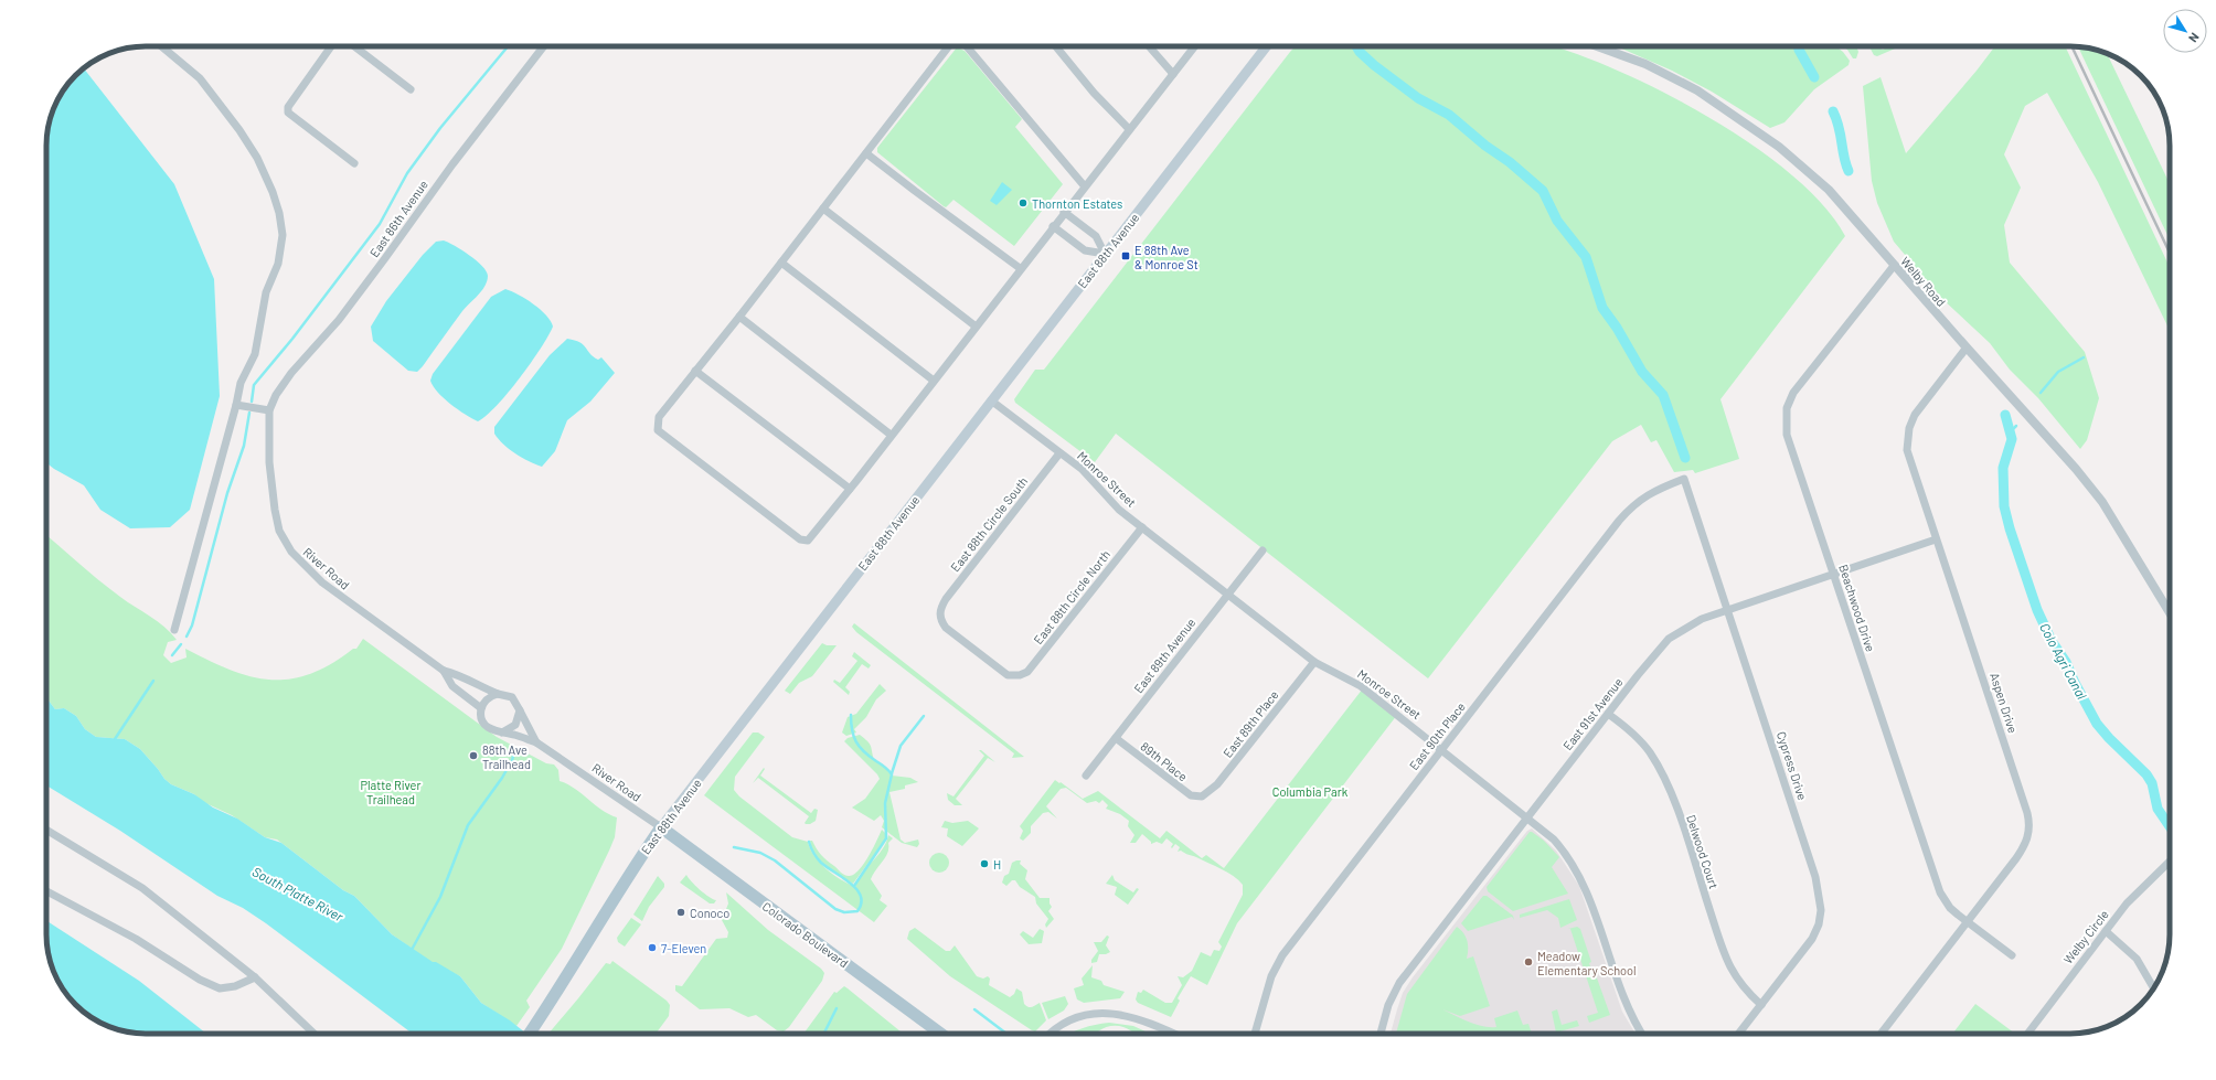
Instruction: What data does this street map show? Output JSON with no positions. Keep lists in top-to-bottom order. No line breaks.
{"streets":{"main road":["East 88th Avenue","Colorado Boulevard"],"street":["East 86th Avenue","Welby Road","Monroe Street","East 88th Circle South","River Road","East 88th Circle North","Beachwood Drive","East 89th Avenue","Aspen Drive","East 91st Avenue","East 89th Place","East 90th Place","89th Place","Cypress Drive","Delwood Court","Welby Circle"]},"crossings":[["East 86th Avenue","River Road"],["East 88th Avenue","Monroe Street"],["East 88th Avenue","River Road"],["East 88th Avenue","Colorado Boulevard"],["Welby Road","Beachwood Drive"],["Welby Road","Aspen Drive"],["Monroe Street","East 88th Circle South"],["Monroe Street","East 88th Circle North"],["Monroe Street","East 89th Avenue"],["Monroe Street","East 91st Avenue"],["Monroe Street","East 89th Place"],["Monroe Street","East 90th Place"],["East 88th Circle South","East 88th Circle North"],["River Road","Colorado Boulevard"],["Beachwood Drive","Aspen Drive"],["Beachwood Drive","East 91st Avenue"],["East 89th Avenue","89th Place"],["Aspen Drive","East 91st Avenue"],["East 91st Avenue","Cypress Drive"],["East 91st Avenue","Delwood Court"],["East 89th Place","89th Place"],["East 90th Place","Cypress Drive"],["Cypress Drive","Delwood Court"]],"water":["Colo Agri Canal","South Platte River"],"parks":["Platte River Trailhead","Columbia Park"],"places":{"other":["Thornton Estates","88th Ave Trailhead","H","Conoco","7-Eleven","Meadow Elementary School"],"transit":["E 88th Ave & Monroe St"]},"north":"bottom right"}
